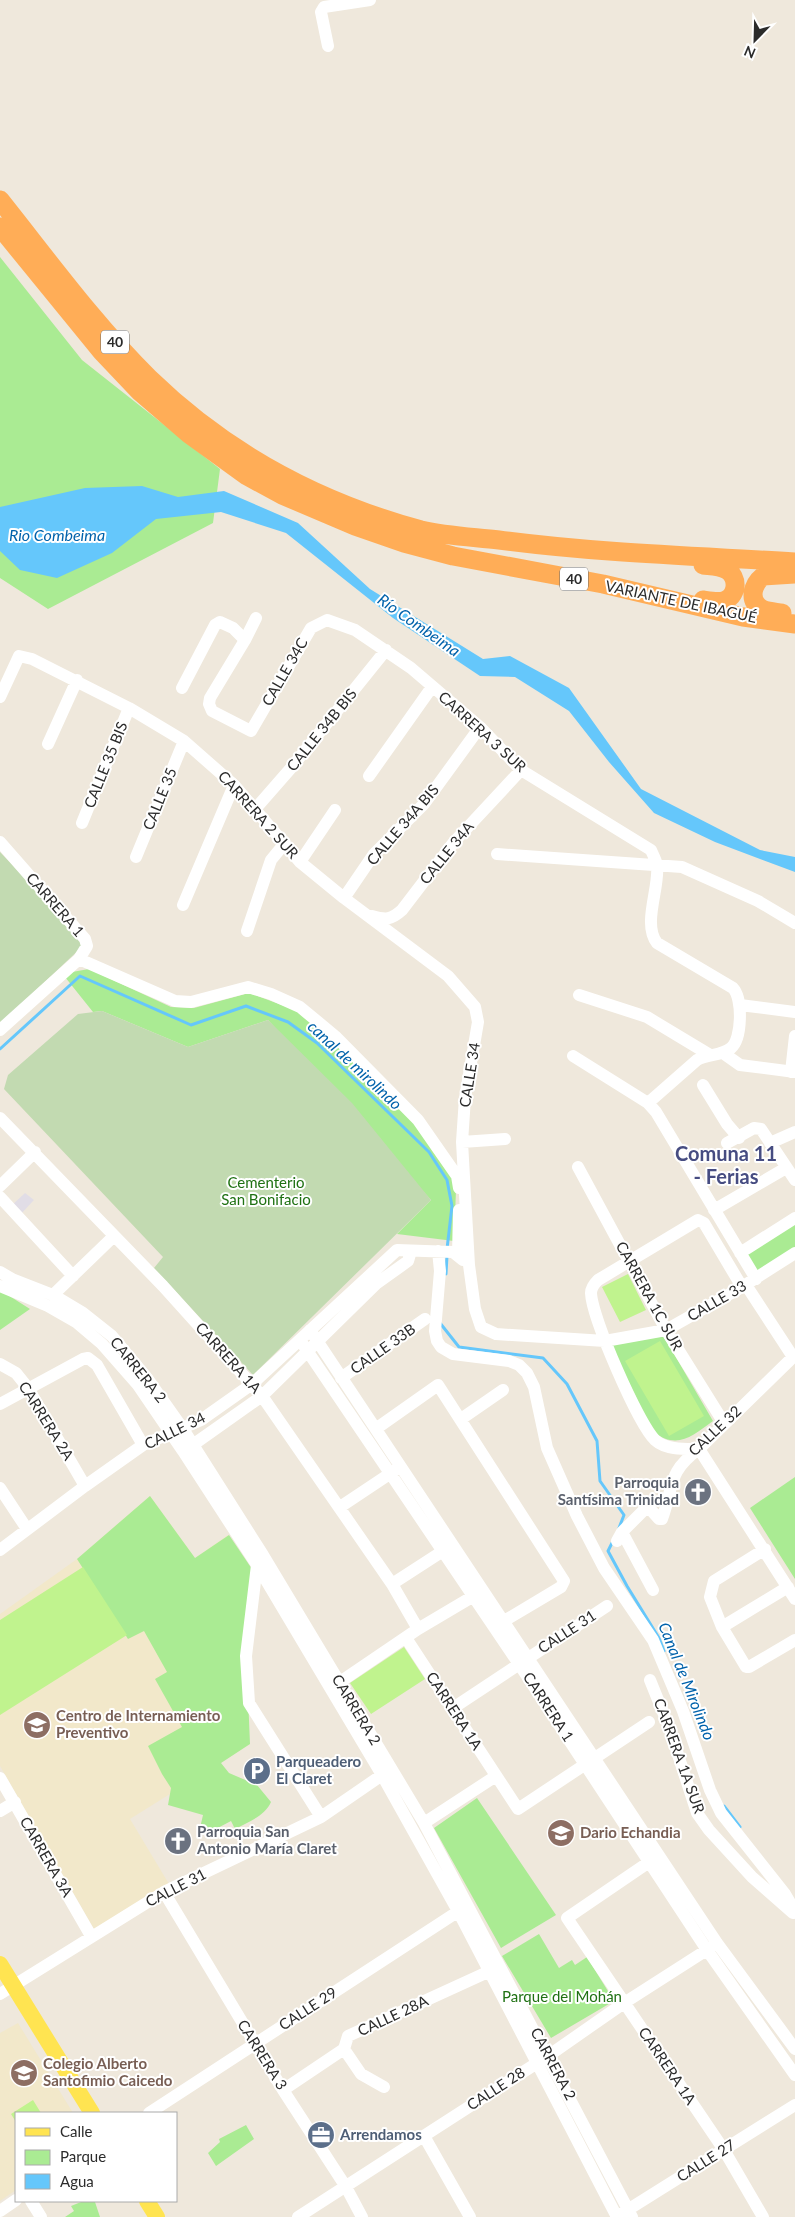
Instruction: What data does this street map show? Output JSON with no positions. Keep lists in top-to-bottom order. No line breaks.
{"streets":{"highway":["40","VARIANTE DE IBAGUÉ"],"street":["CALLE 34C","CALLE 34B BIS","CARRERA 3 SUR","CALLE 35 BIS","CALLE 35","CARRERA 2 SUR","CALLE 34A BIS","CALLE 34A","CARRERA 1","CALLE 34","CARRERA 1C SUR","CALLE 33","CALLE 33B","CARRERA 1A","CARRERA 2","CARRERA 2A","CALLE 32","CALLE 31","CARRERA 1A SUR","CARRERA 3A","CALLE 29","CALLE 28A","CARRERA 3","CALLE 28","CALLE 27"]},"crossings":[["CALLE 34C","CARRERA 3 SUR"],["CALLE 34B BIS","CARRERA 3 SUR"],["CALLE 34B BIS","CARRERA 2 SUR"],["CARRERA 3 SUR","CALLE 34A BIS"],["CARRERA 3 SUR","CALLE 34A"],["CALLE 35 BIS","CARRERA 2 SUR"],["CALLE 35","CARRERA 2 SUR"],["CARRERA 2 SUR","CALLE 34A BIS"],["CARRERA 2 SUR","CALLE 34A"],["CARRERA 2 SUR","CALLE 34"],["CARRERA 1","CALLE 34"],["CARRERA 1","CALLE 33B"],["CARRERA 1","CARRERA 1A"],["CARRERA 1","CALLE 31"],["CARRERA 1","CARRERA 1A SUR"],["CARRERA 1","CALLE 28"],["CALLE 34","CALLE 33"],["CALLE 34","CARRERA 1A"],["CALLE 34","CARRERA 2"],["CALLE 34","CARRERA 2A"],["CALLE 34","CARRERA 1A SUR"],["CARRERA 1C SUR","CALLE 33"],["CARRERA 1C SUR","CALLE 32"],["CARRERA 1A","CALLE 31"],["CARRERA 1A","CALLE 28"],["CARRERA 1A","CALLE 27"],["CARRERA 2","CARRERA 2A"],["CARRERA 2","CALLE 31"],["CARRERA 2","CALLE 29"],["CARRERA 2","CALLE 28A"],["CARRERA 2","CALLE 28"],["CARRERA 2","CALLE 27"],["CALLE 31","CARRERA 3A"],["CALLE 31","CARRERA 3"],["CALLE 29","CARRERA 3"],["CALLE 28A","CARRERA 3"],["CARRERA 3","CALLE 28"]],"districts":["Comuna 11 - Ferias"],"water":["Rio Combeima","Río Combeima","canal de mirolindo","Canal de Mirolindo"],"parks":["Cementerio San Bonifacio","Parque del Mohán"],"places":{"church":["Parroquia Santísima Trinidad","Parroquia San Antonio María Claret"],"school or university":["Centro de Internamiento Preventivo","Dario Echandia","Colegio Alberto Santofimio Caicedo"],"parking":["Parqueadero El Claret"],"office":["Arrendamos"]},"legend":["Calle","Parque","Agua"],"north":"bottom left"}
